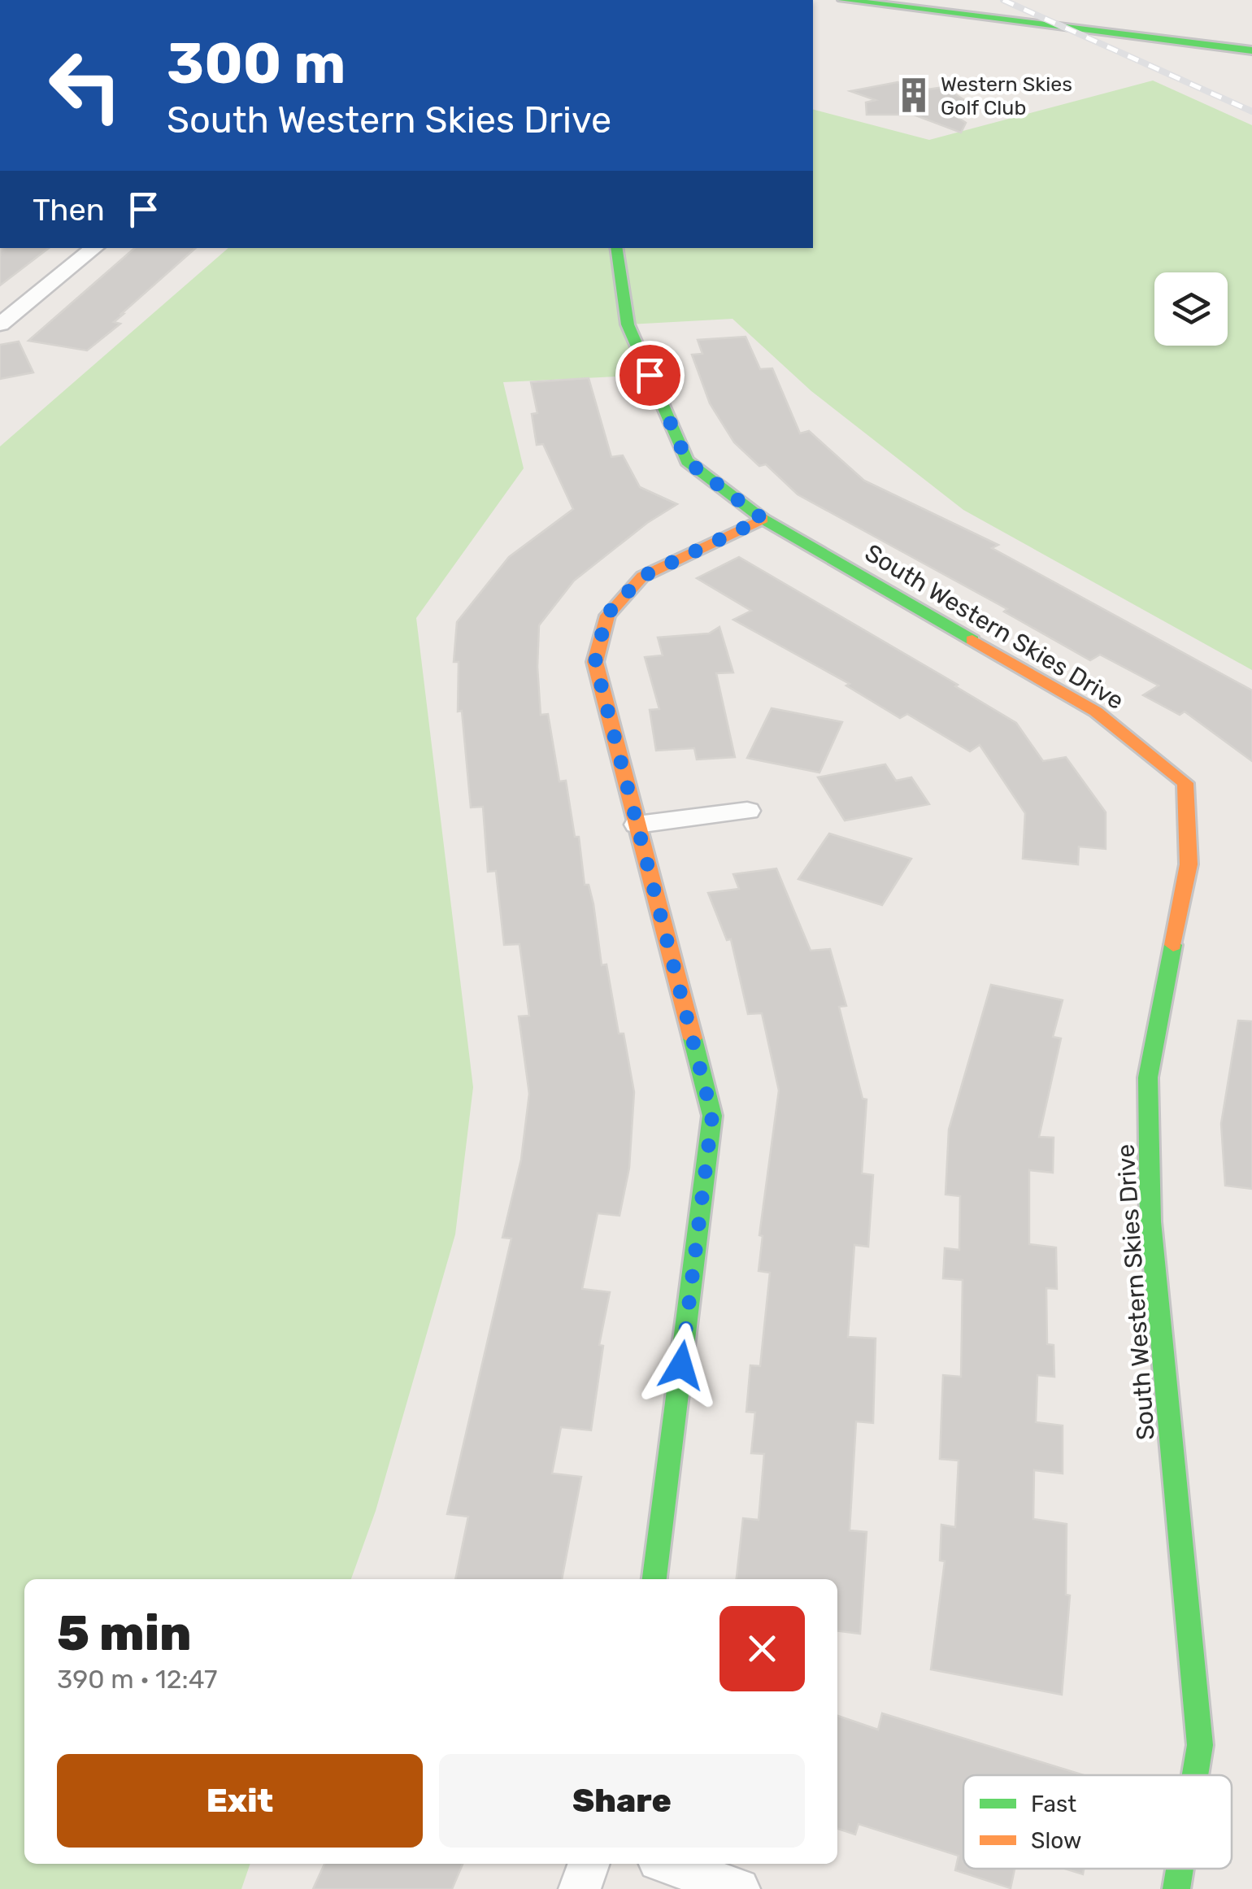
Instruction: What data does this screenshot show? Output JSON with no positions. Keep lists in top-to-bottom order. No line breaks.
{"streets":{"street":["South Western Skies Drive"]},"places":{"building":["Western Skies Golf Club"]},"legend":["Fast","Slow"],"page":{"turn":["300 m","South Western Skies Drive"],"then":"Then","heading":["5 min","390 m · 12:47"],"buttons":["Exit","Share"]}}
